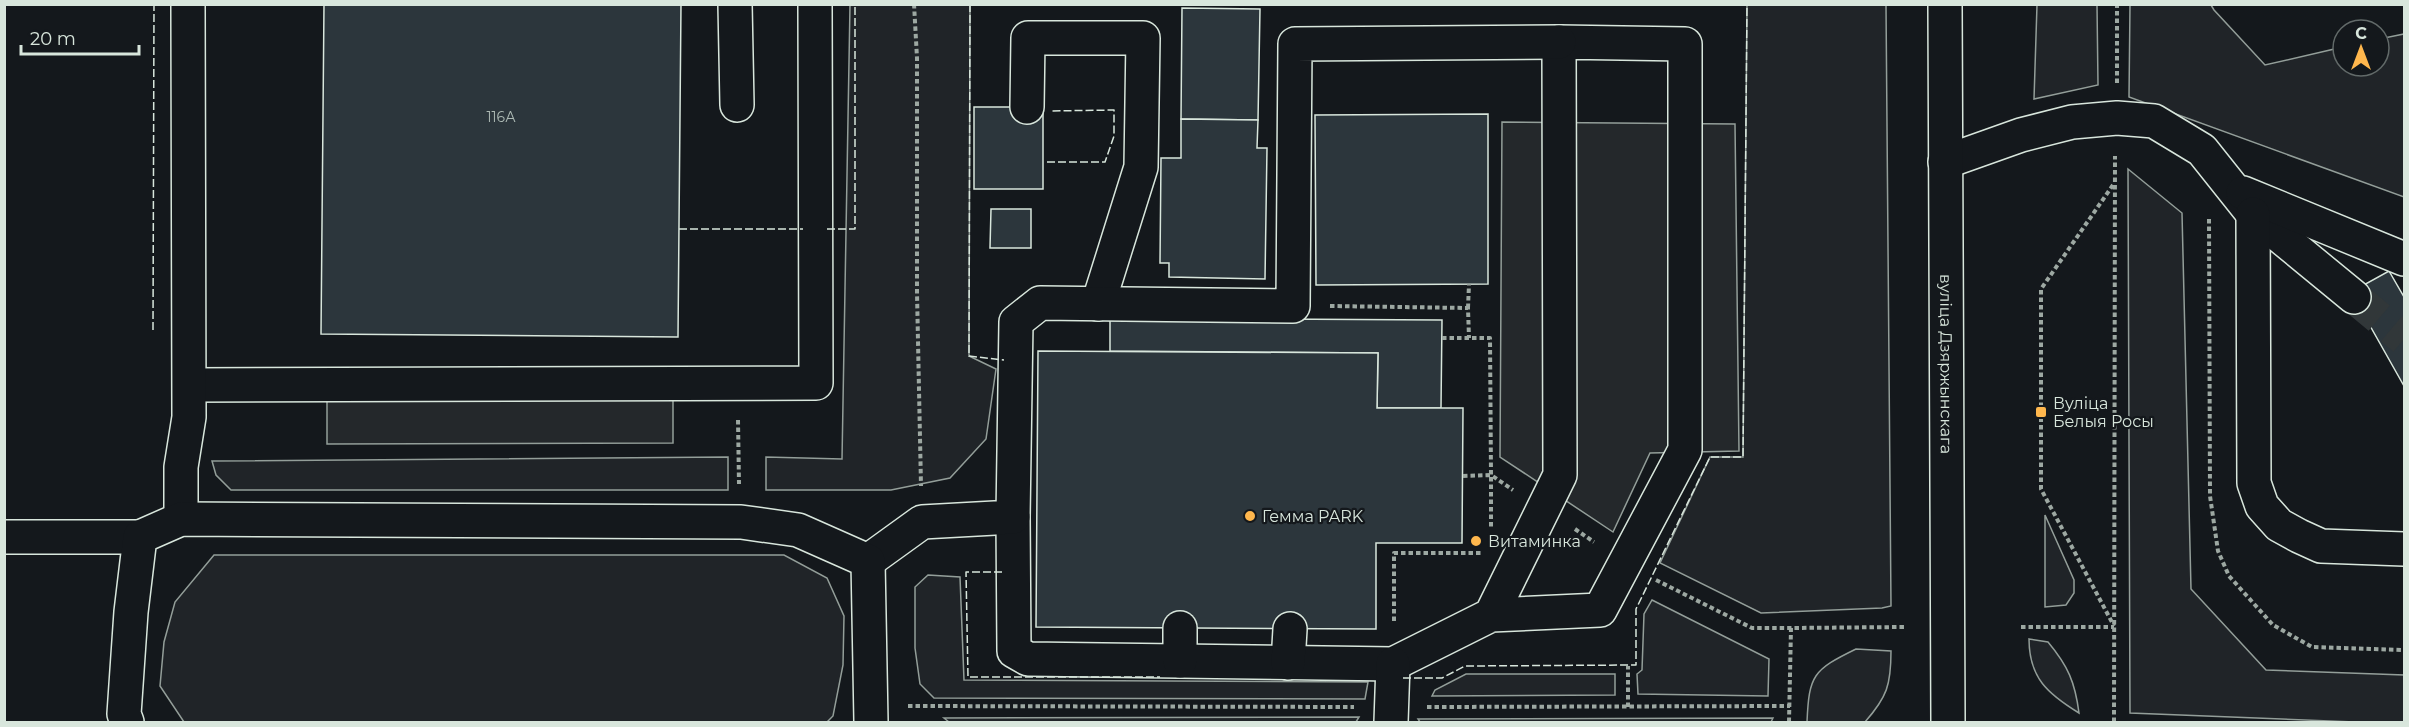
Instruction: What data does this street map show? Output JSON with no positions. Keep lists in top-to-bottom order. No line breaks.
{"streets":{"main road":["вуліца Дзяржынскага"]},"places":{"transit":["Вуліца Белыя Росы"],"other":["Гемма PARK","Витаминка"]},"house_numbers":["116А"],"scale_bar":"20 m","north":"top"}
